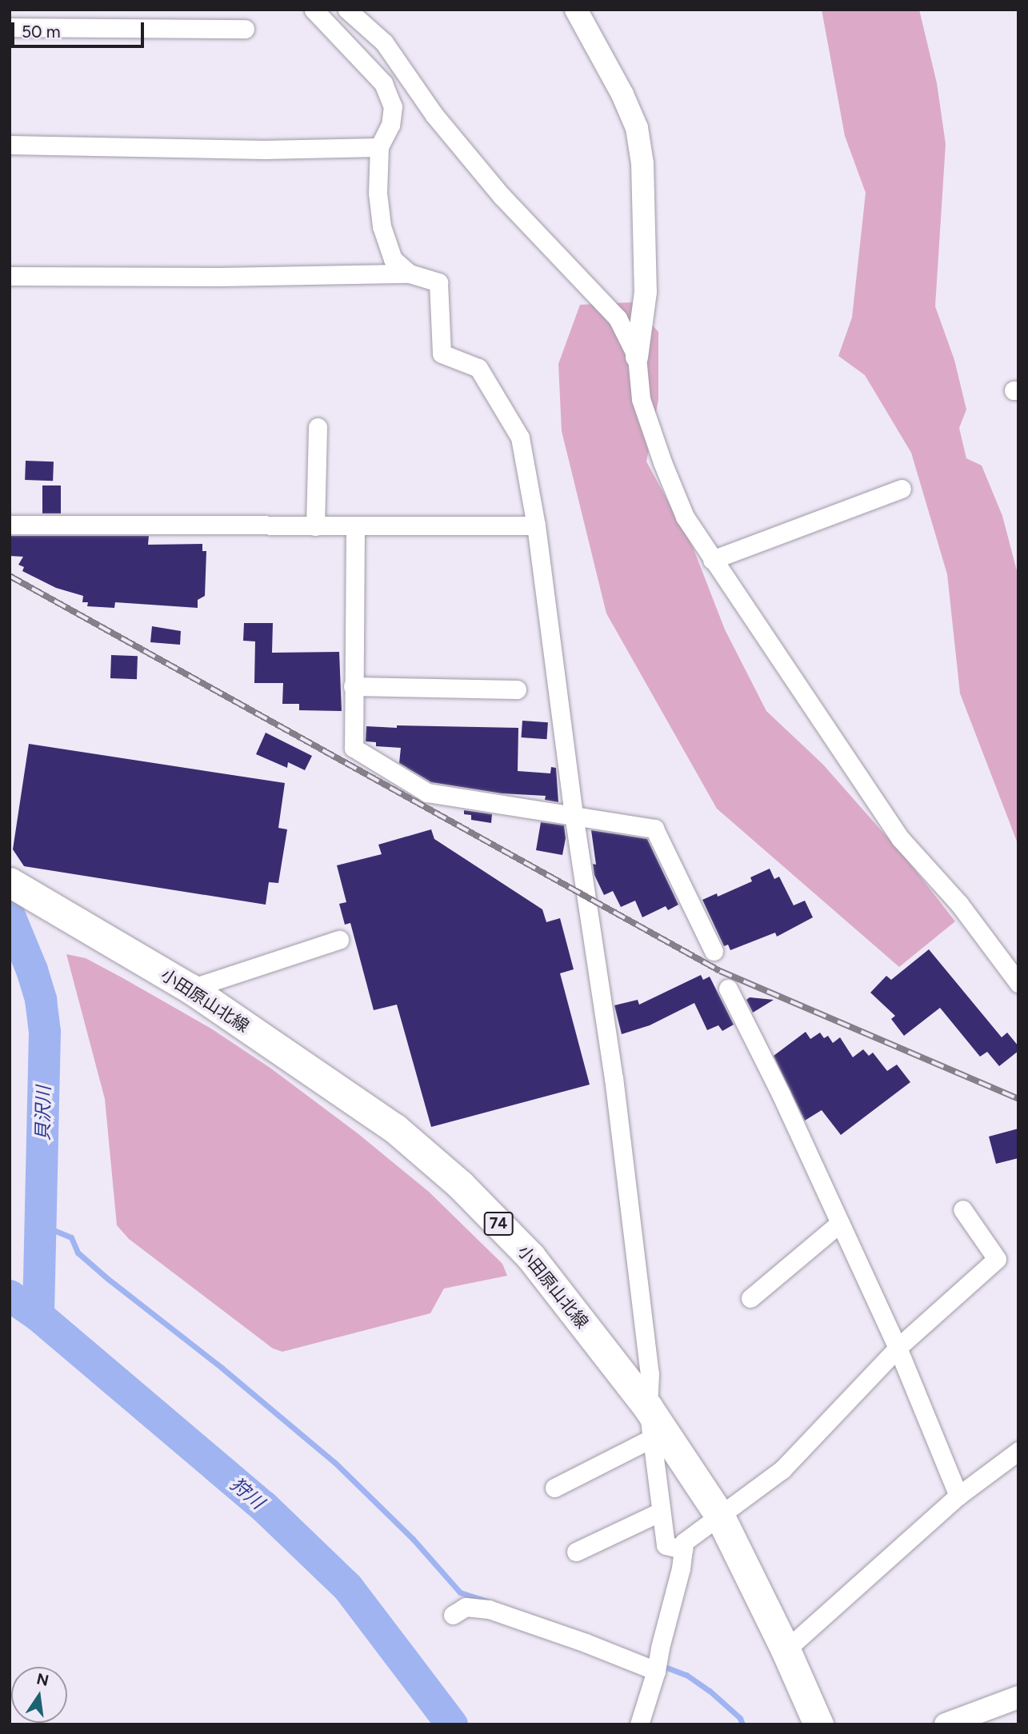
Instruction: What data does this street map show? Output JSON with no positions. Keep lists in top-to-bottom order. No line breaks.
{"streets":{"main road":["小田原山北線","74"]},"water":["貝沢川","狩川"],"scale_bar":"50 m","north":"top"}
